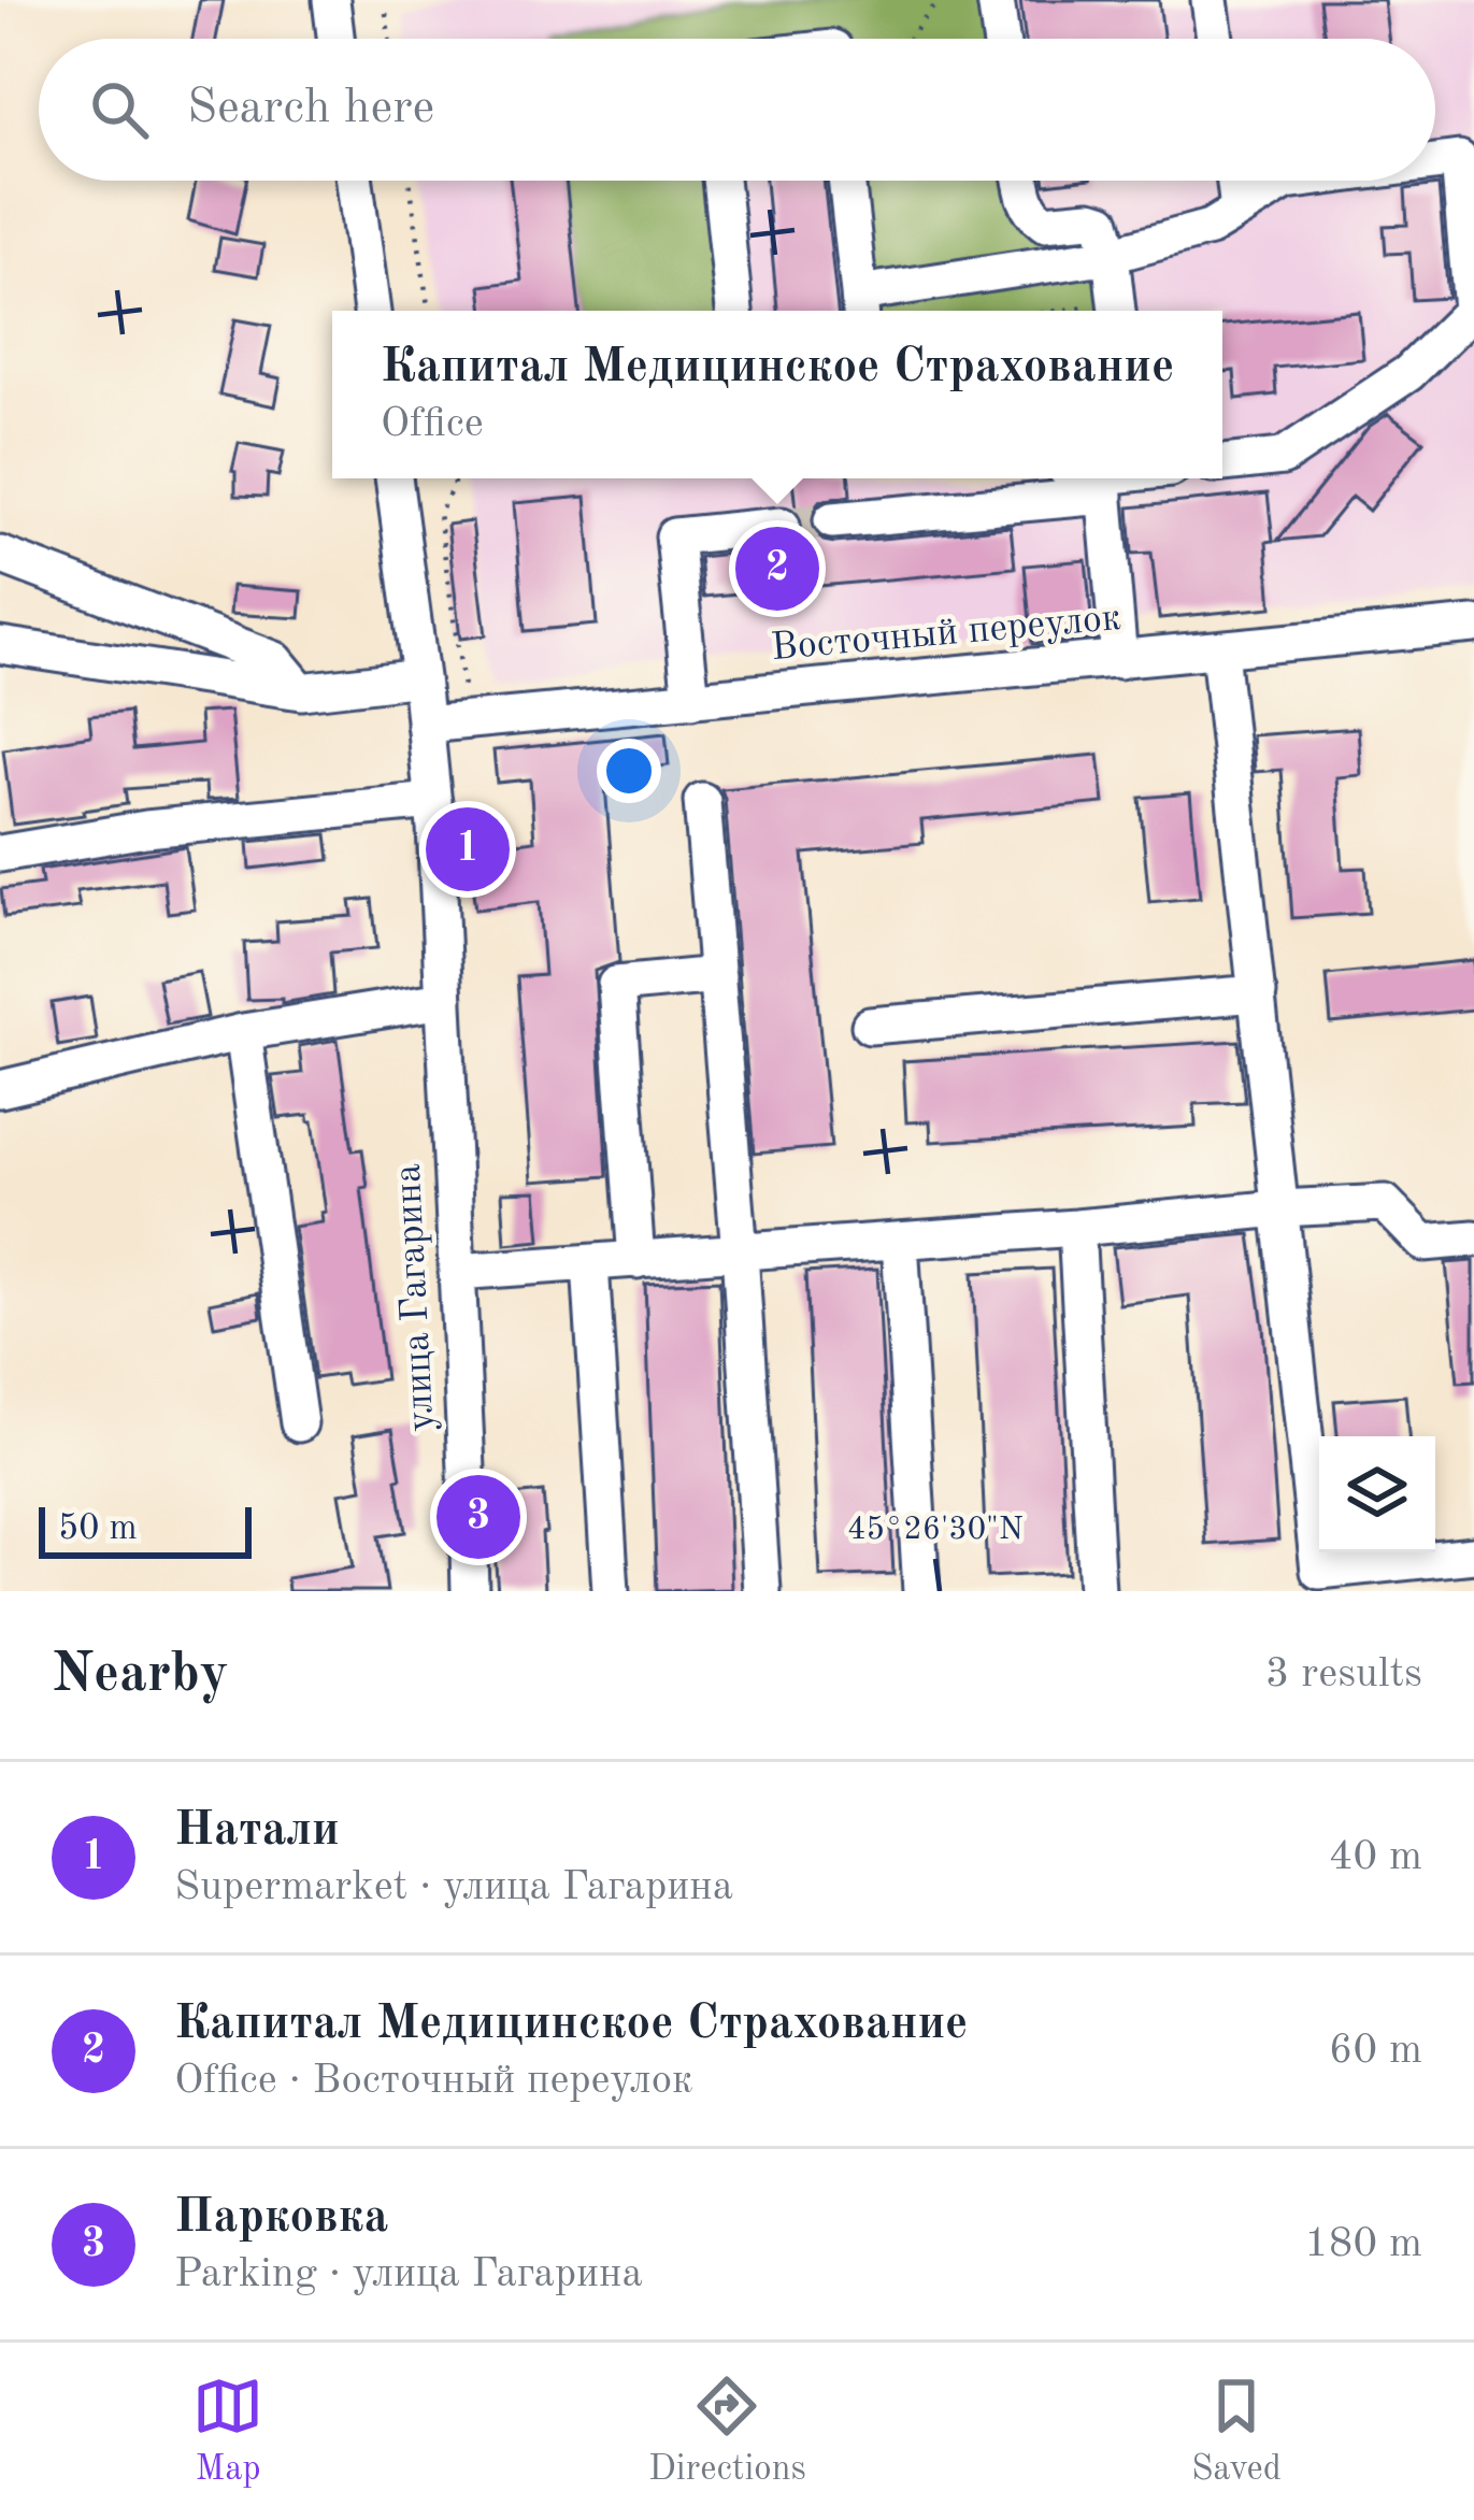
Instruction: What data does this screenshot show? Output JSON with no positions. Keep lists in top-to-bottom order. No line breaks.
{"streets":{"street":["Восточный переулок","улица Гагарина"]},"crossings":[["Восточный переулок","улица Гагарина"]],"scale_bar":"50 m","page":{"search":"Search here","popup":["Капитал Медицинское Страхование","Office"],"pins":["2","1","3"],"scale":"50 m","heading":["Nearby","3 results"],"list":[{"mark":"1","name":"Натали","note":"Supermarket · улица Гагарина","value":"40 m"},{"mark":"2","name":"Капитал Медицинское Страхование","note":"Office · Восточный переулок","value":"60 m"},{"mark":"3","name":"Парковка","note":"Parking · улица Гагарина","value":"180 m"}],"nav":["Map","Directions","Saved"]},"coordinates":["45°26'30\"N"]}
